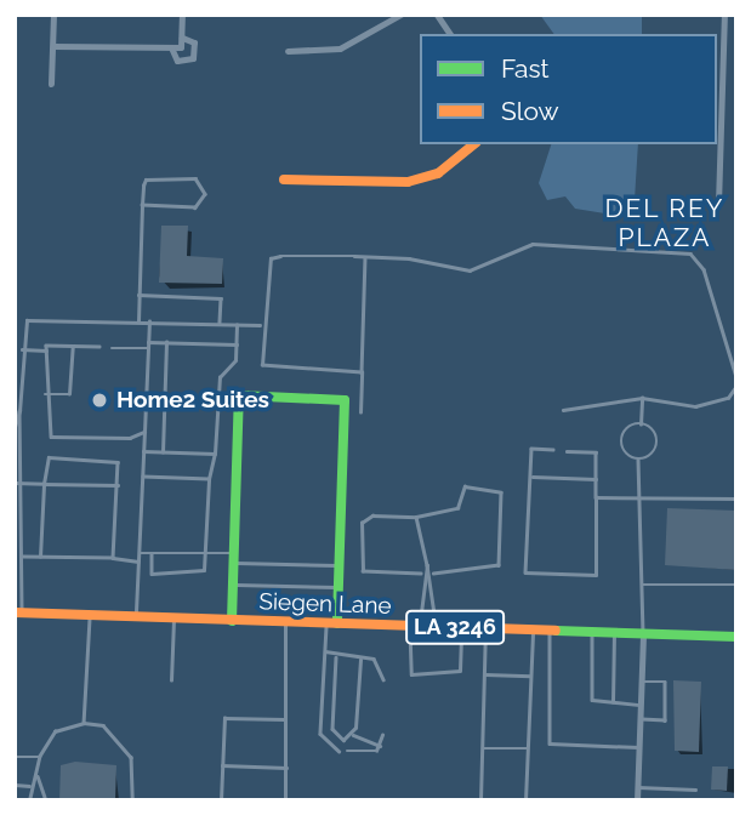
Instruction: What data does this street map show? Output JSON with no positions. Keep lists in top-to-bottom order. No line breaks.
{"streets":{"street":["Siegen Lane","LA 3246"]},"districts":["DEL REY PLAZA"],"places":["Home2 Suites"],"legend":["Fast","Slow"]}
